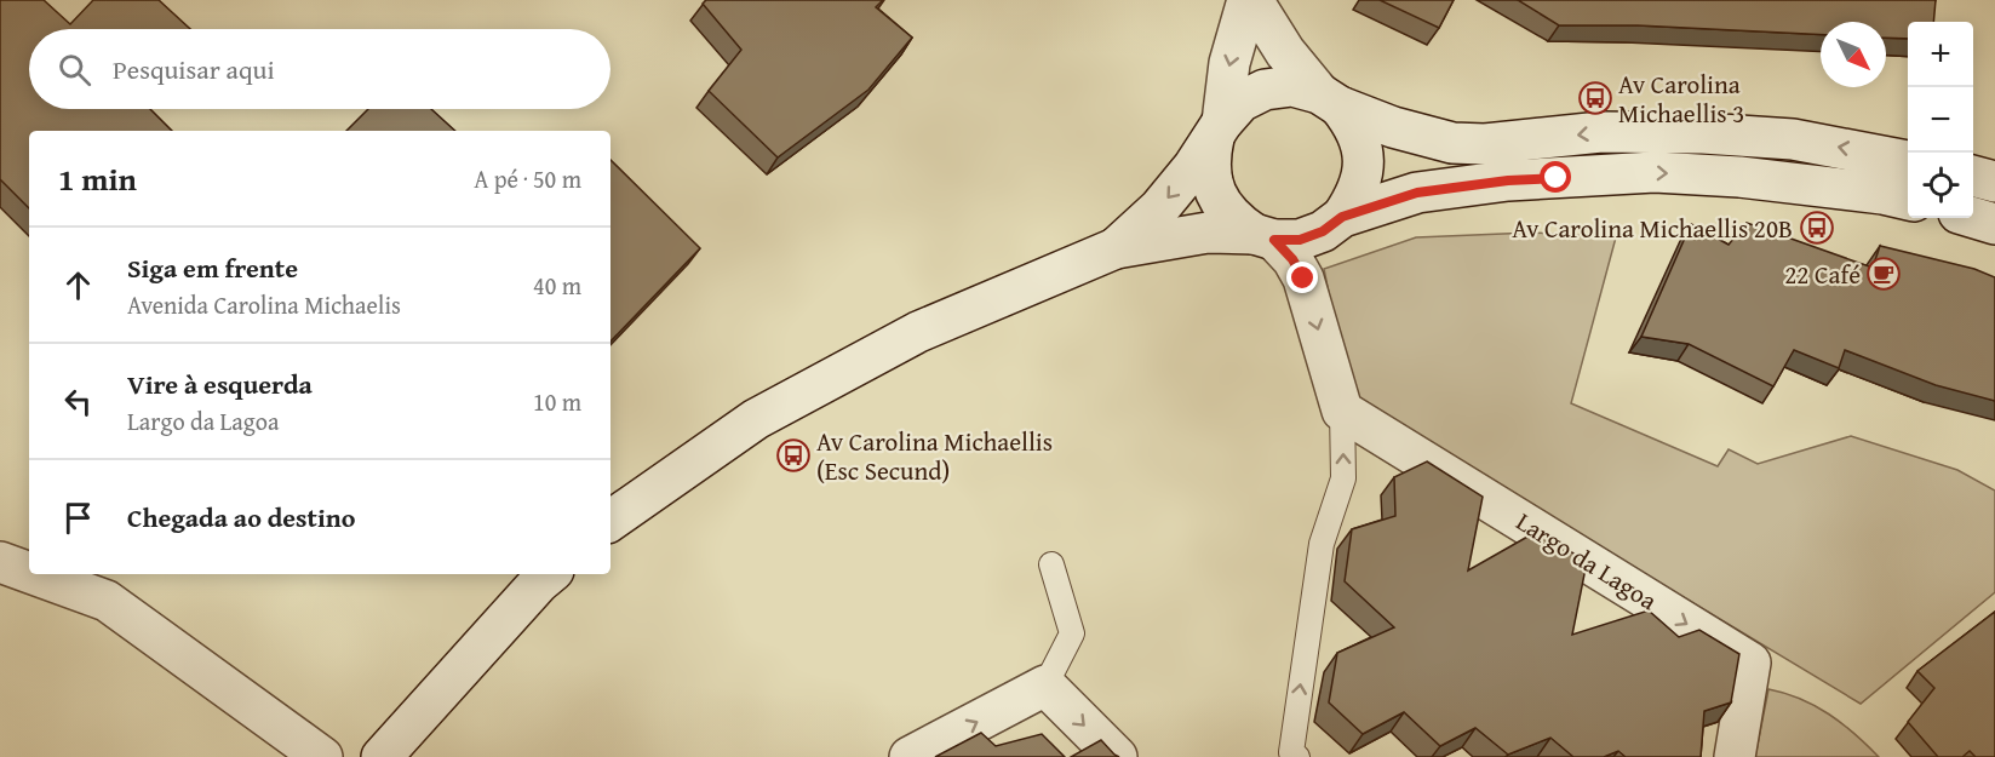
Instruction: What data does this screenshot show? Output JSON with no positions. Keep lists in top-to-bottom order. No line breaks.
{"streets":{"street":["Largo da Lagoa"]},"one_way":["Largo da Lagoa"],"places":{"bus stop":["Av Carolina Michaellis 3","Av Carolina Michaellis 20B","Av Carolina Michaellis (Esc Secund)"],"cafe":["22 Café"]},"north":"bottom right","page":{"map_buttons":["+","−"],"search":"Pesquisar aqui","heading":["1 min","A pé · 50 m"],"list":[["Siga em frente","Avenida Carolina Michaelis","40 m"],["Vire à esquerda","Largo da Lagoa","10 m"],"Chegada ao destino"]}}
